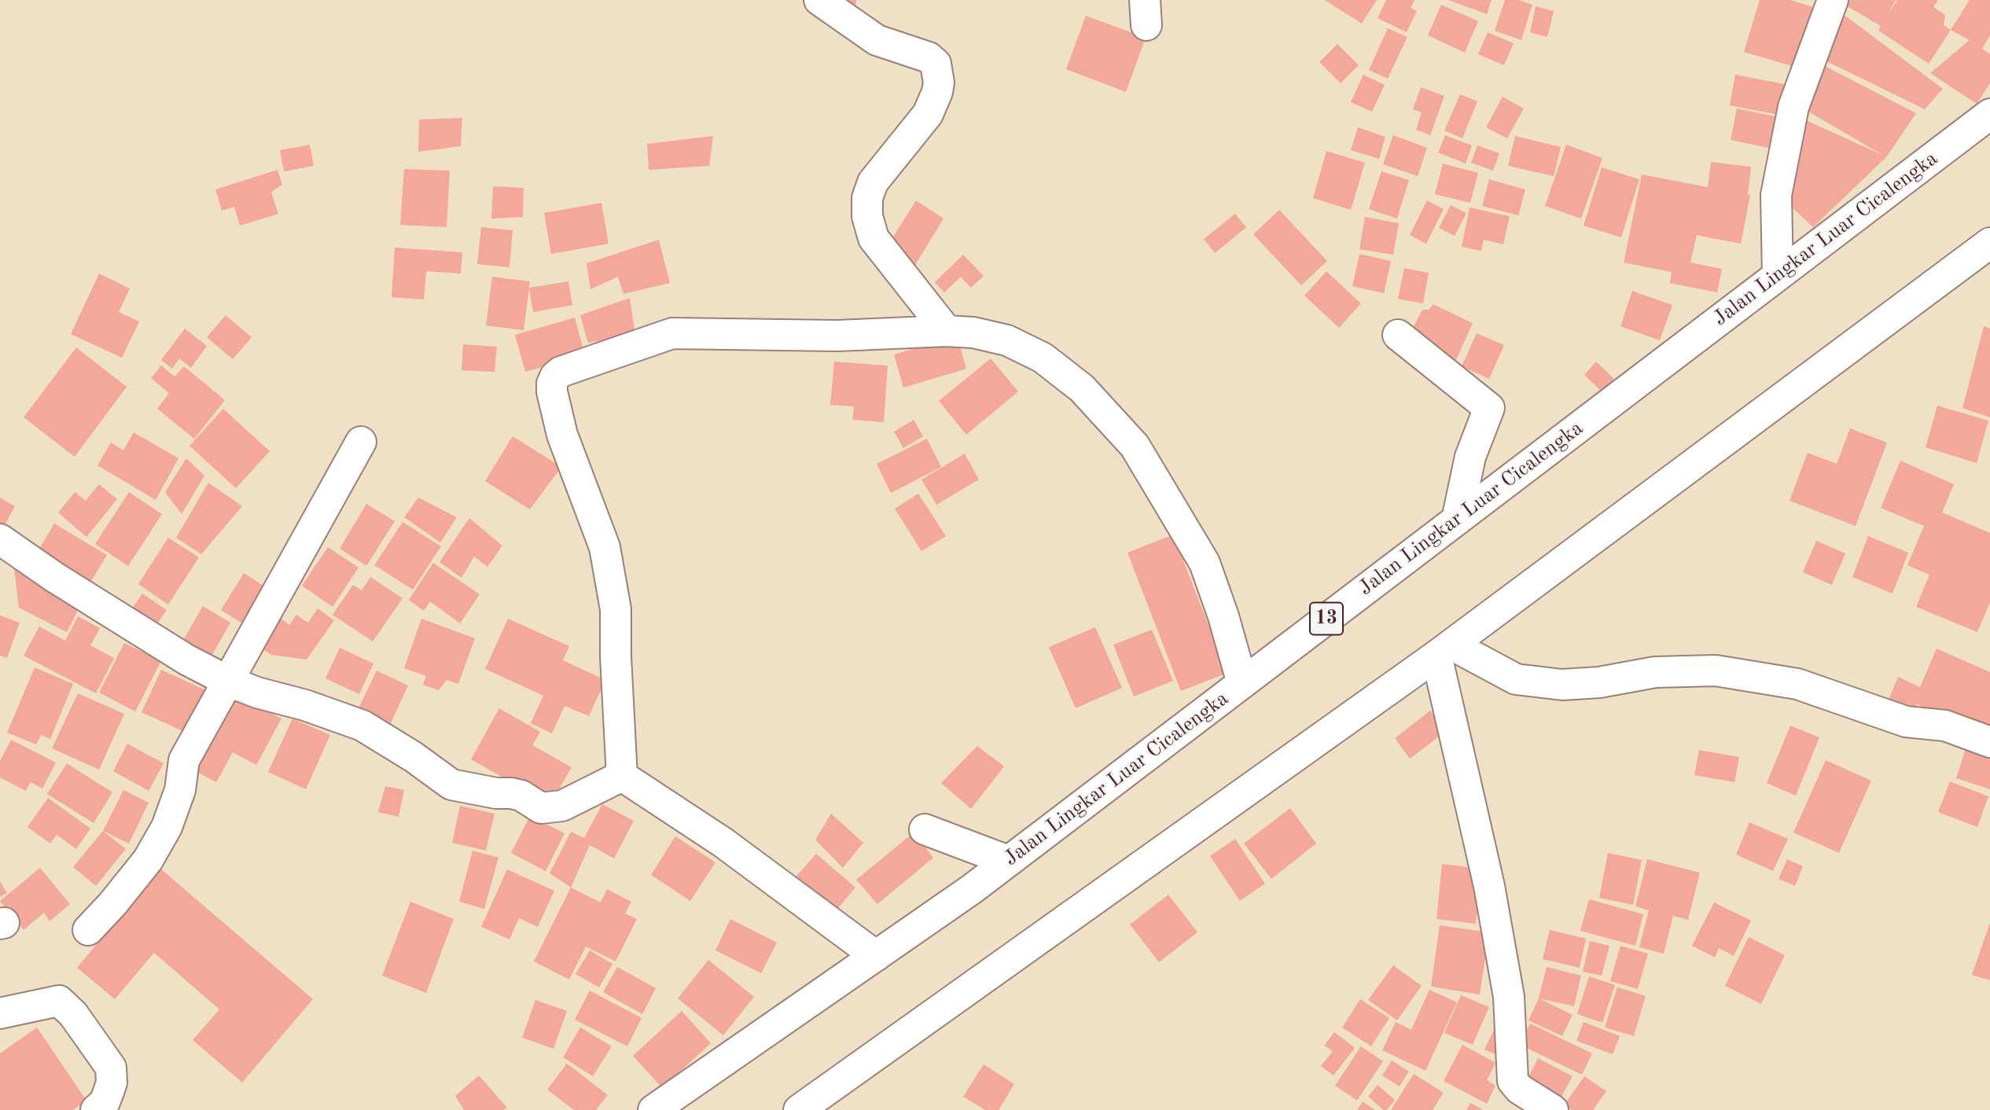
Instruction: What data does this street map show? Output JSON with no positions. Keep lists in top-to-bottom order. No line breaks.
{"streets":{"main road":["Jalan Lingkar Luar Cicalengka","13"]}}
